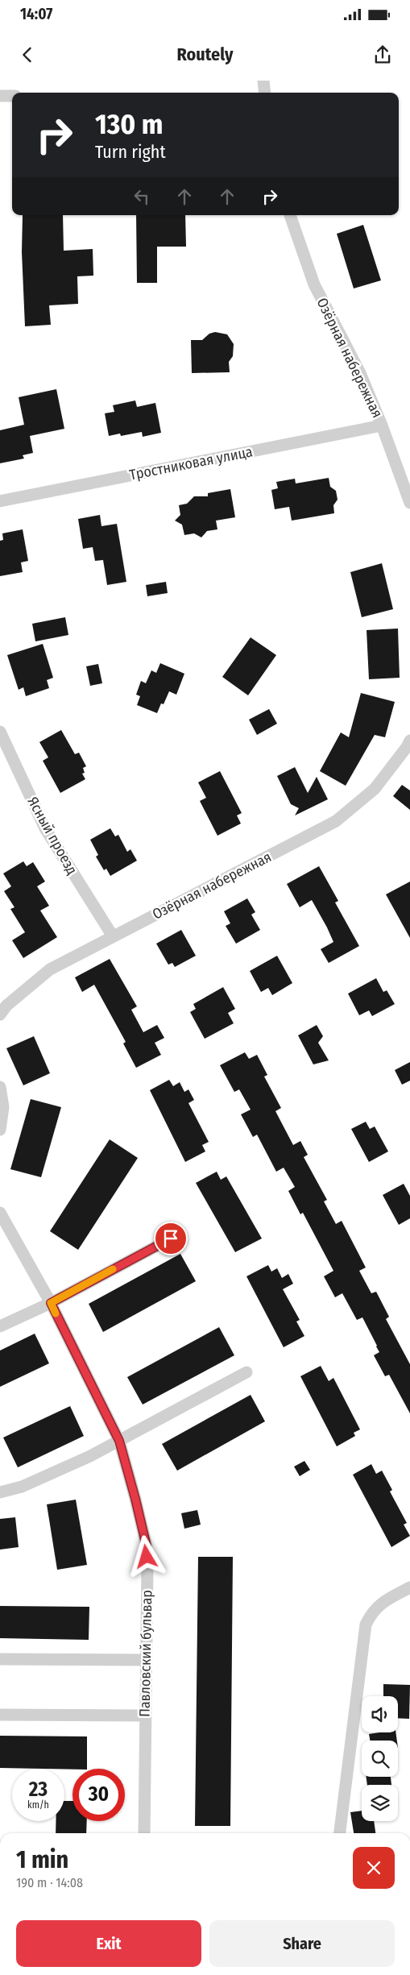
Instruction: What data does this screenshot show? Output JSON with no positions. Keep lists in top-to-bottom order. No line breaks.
{"streets":{"street":["Озёрная набережная","Тростниковая улица","Ясный проезд","Павловский бульвар"]},"crossings":[["Озёрная набережная","Тростниковая улица"],["Озёрная набережная","Ясный проезд"]],"page":{"status":"14:07","header":"Routely","turn":["130 m","Turn right"],"speed":"23 km/h","limit":"30","heading":["1 min","190 m · 14:08"],"buttons":["Exit","Share"]}}
